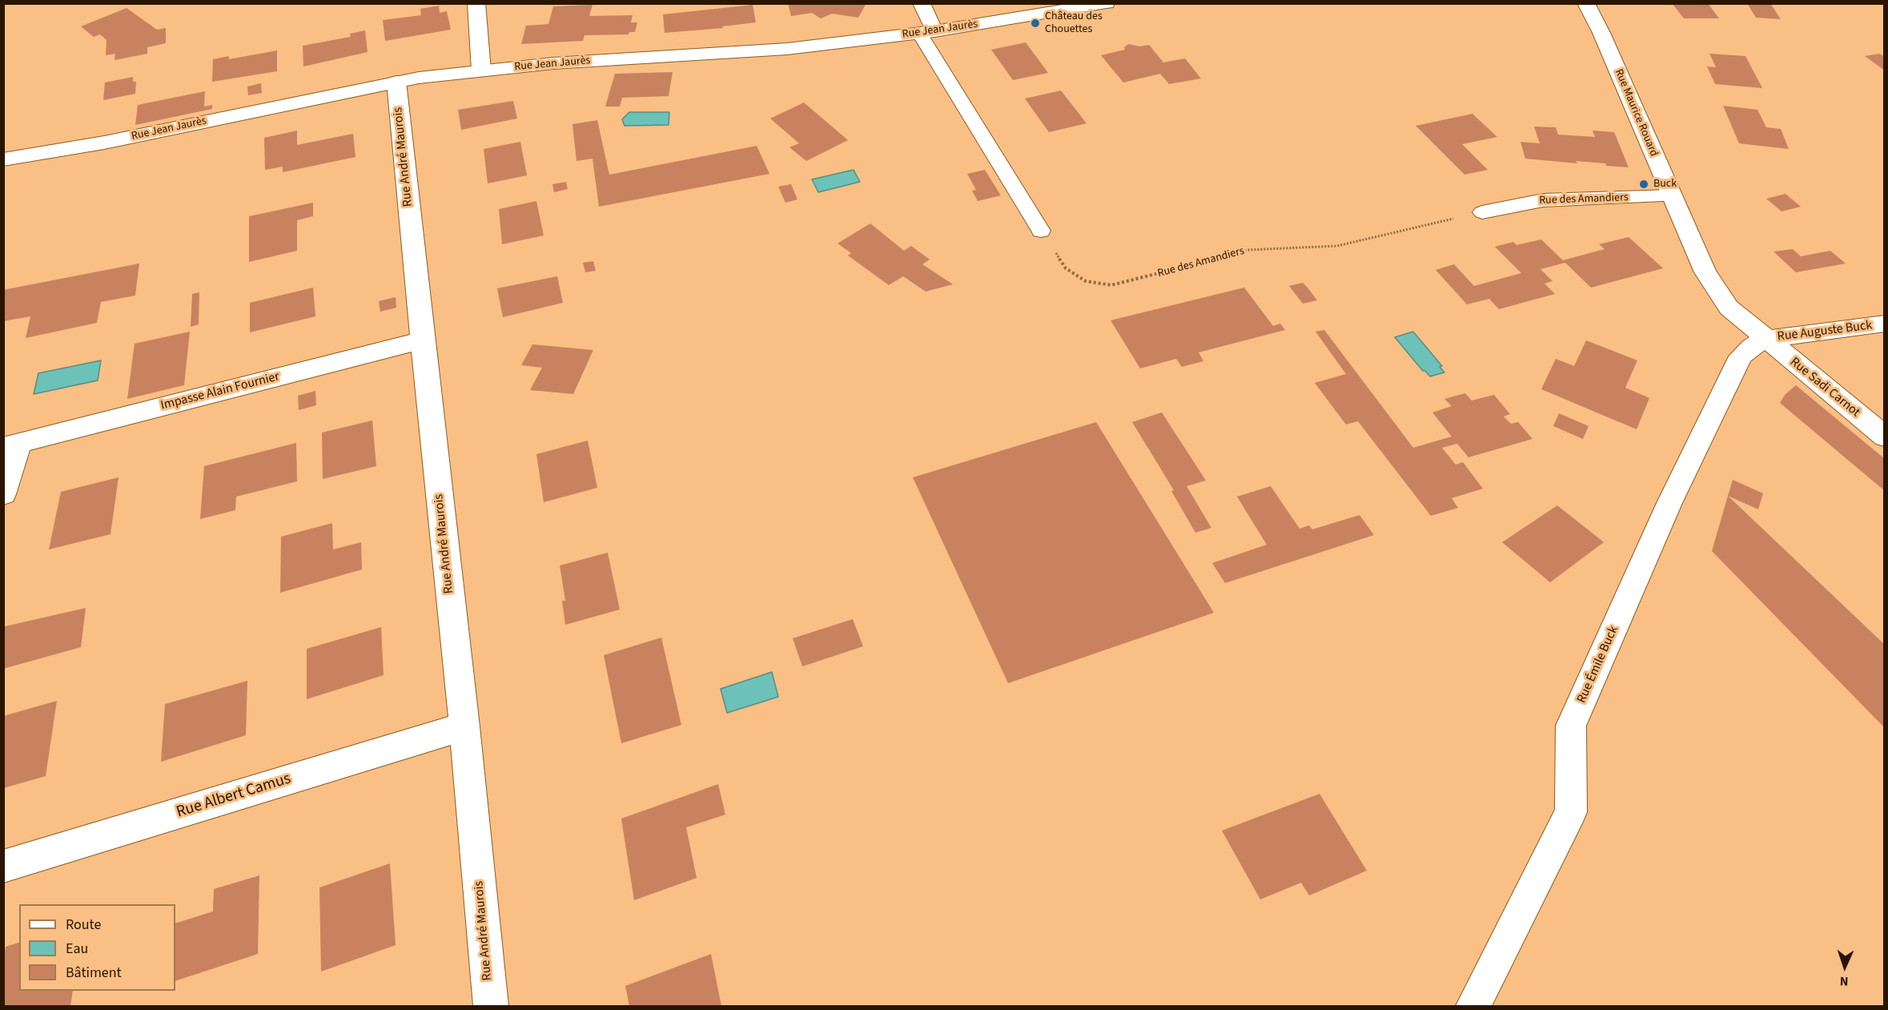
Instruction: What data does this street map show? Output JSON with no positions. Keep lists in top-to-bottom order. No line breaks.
{"streets":{"street":["Rue Jean Jaurès","Rue Maurice Rouard","Rue André Maurois","Rue Auguste Buck","Rue Sadi Carnot","Impasse Alain Fournier","Rue Émile Buck","Rue Albert Camus"],"lane":["Rue des Amandiers"]},"crossings":[["Rue Jean Jaurès","Rue André Maurois"],["Rue Maurice Rouard","Rue des Amandiers"],["Rue Maurice Rouard","Rue Auguste Buck"],["Rue Maurice Rouard","Rue Sadi Carnot"],["Rue Maurice Rouard","Rue Émile Buck"],["Rue André Maurois","Impasse Alain Fournier"],["Rue André Maurois","Rue Albert Camus"],["Rue Auguste Buck","Rue Sadi Carnot"],["Rue Auguste Buck","Rue Émile Buck"],["Rue Sadi Carnot","Rue Émile Buck"]],"places":["Château des Chouettes","Buck"],"legend":["Route","Eau","Bâtiment"],"north":"bottom"}
